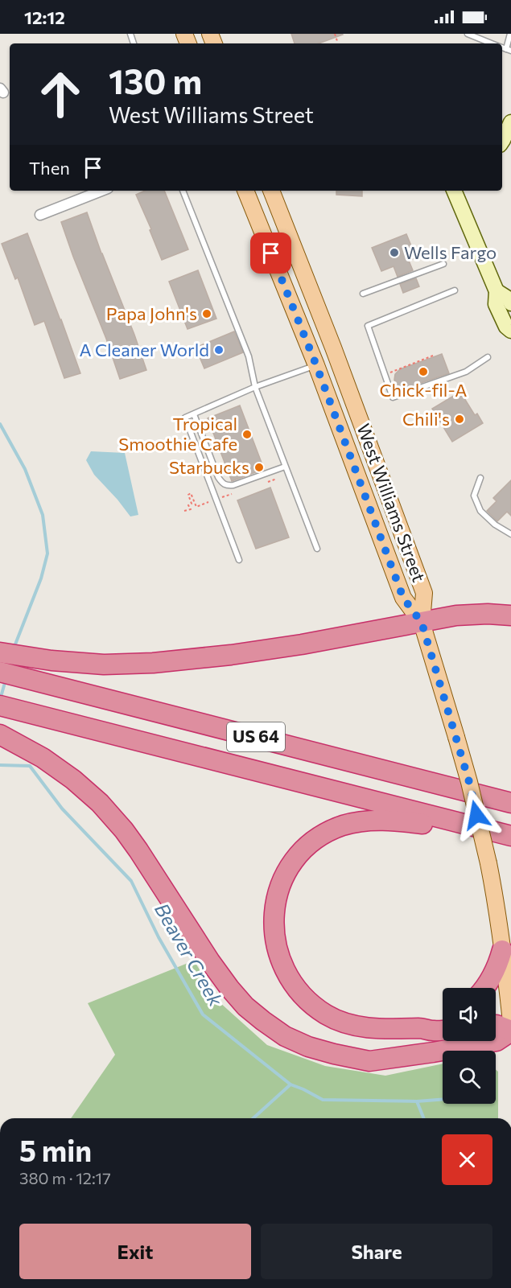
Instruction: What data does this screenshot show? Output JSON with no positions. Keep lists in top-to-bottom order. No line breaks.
{"streets":{"highway":["US 64"],"main road":["West Williams Street"]},"water":["Beaver Creek"],"places":["Wells Fargo","Papa John's","A Cleaner World","Chick-fil-A","Chili's","Tropical Smoothie Cafe","Starbucks"],"page":{"status":"12:12","turn":["130 m","West Williams Street"],"then":"Then","heading":["5 min","380 m · 12:17"],"buttons":["Exit","Share"]}}
